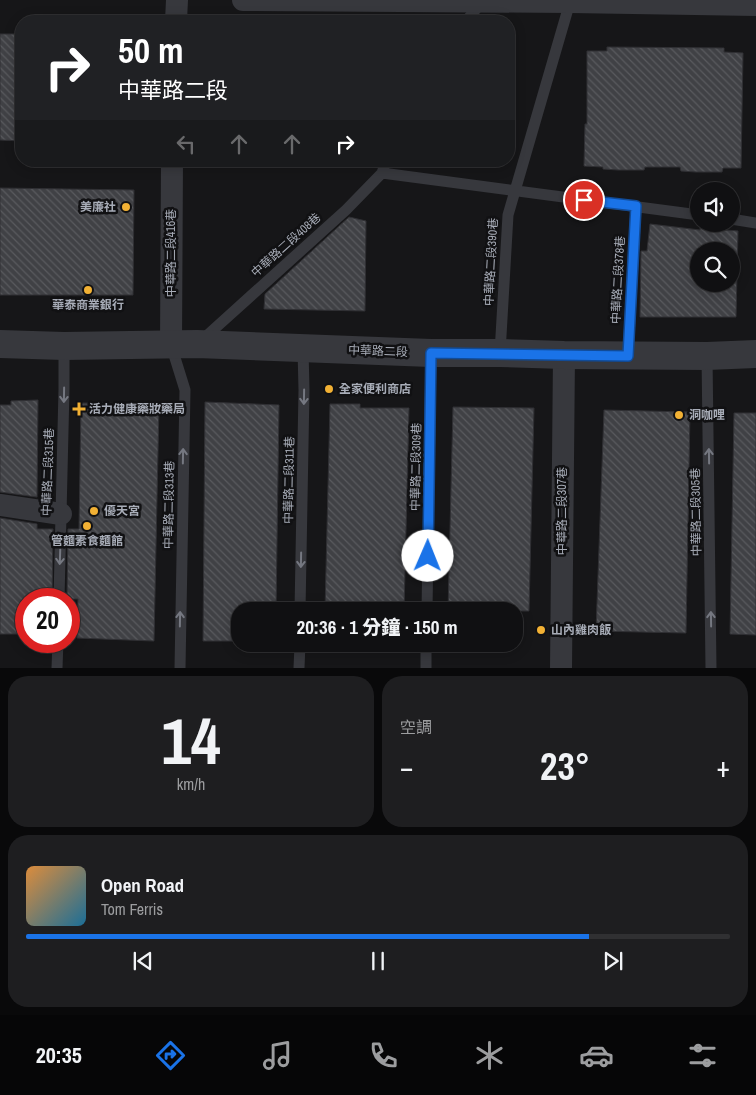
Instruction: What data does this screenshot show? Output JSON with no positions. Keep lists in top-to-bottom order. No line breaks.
{"streets":{"street":["中華路二段416巷","中華路二段","中華路二段307巷"],"lane":["中華路二段408巷","中華路二段390巷","中華路二段378巷","中華路二段309巷","中華路二段315巷","中華路二段311巷","中華路二段313巷","中華路二段305巷"]},"crossings":[["中華路二段408巷","中華路二段416巷"],["中華路二段408巷","中華路二段"],["中華路二段408巷","中華路二段313巷"],["中華路二段416巷","中華路二段"],["中華路二段416巷","中華路二段313巷"],["中華路二段390巷","中華路二段"],["中華路二段378巷","中華路二段"],["中華路二段","中華路二段309巷"],["中華路二段","中華路二段315巷"],["中華路二段","中華路二段311巷"],["中華路二段","中華路二段313巷"],["中華路二段","中華路二段307巷"],["中華路二段","中華路二段305巷"]],"one_way":["中華路二段315巷","中華路二段311巷","中華路二段313巷","中華路二段305巷"],"places":{"other":["美廉社","華泰商業銀行","全家便利商店","洞咖哩","優天宮","管麵素食麵館","山內雞肉飯"],"health":["活力健康藥妝藥局"]},"page":{"turn":["50 m","中華路二段"],"limit":"20","trip":"20:36 · 1 分鐘 · 150 m","tile":[["14","km/h"],"空調"],"heat":["−","23°","+"],"song":["Open Road","Tom Ferris"],"tabs":"20:35"}}
